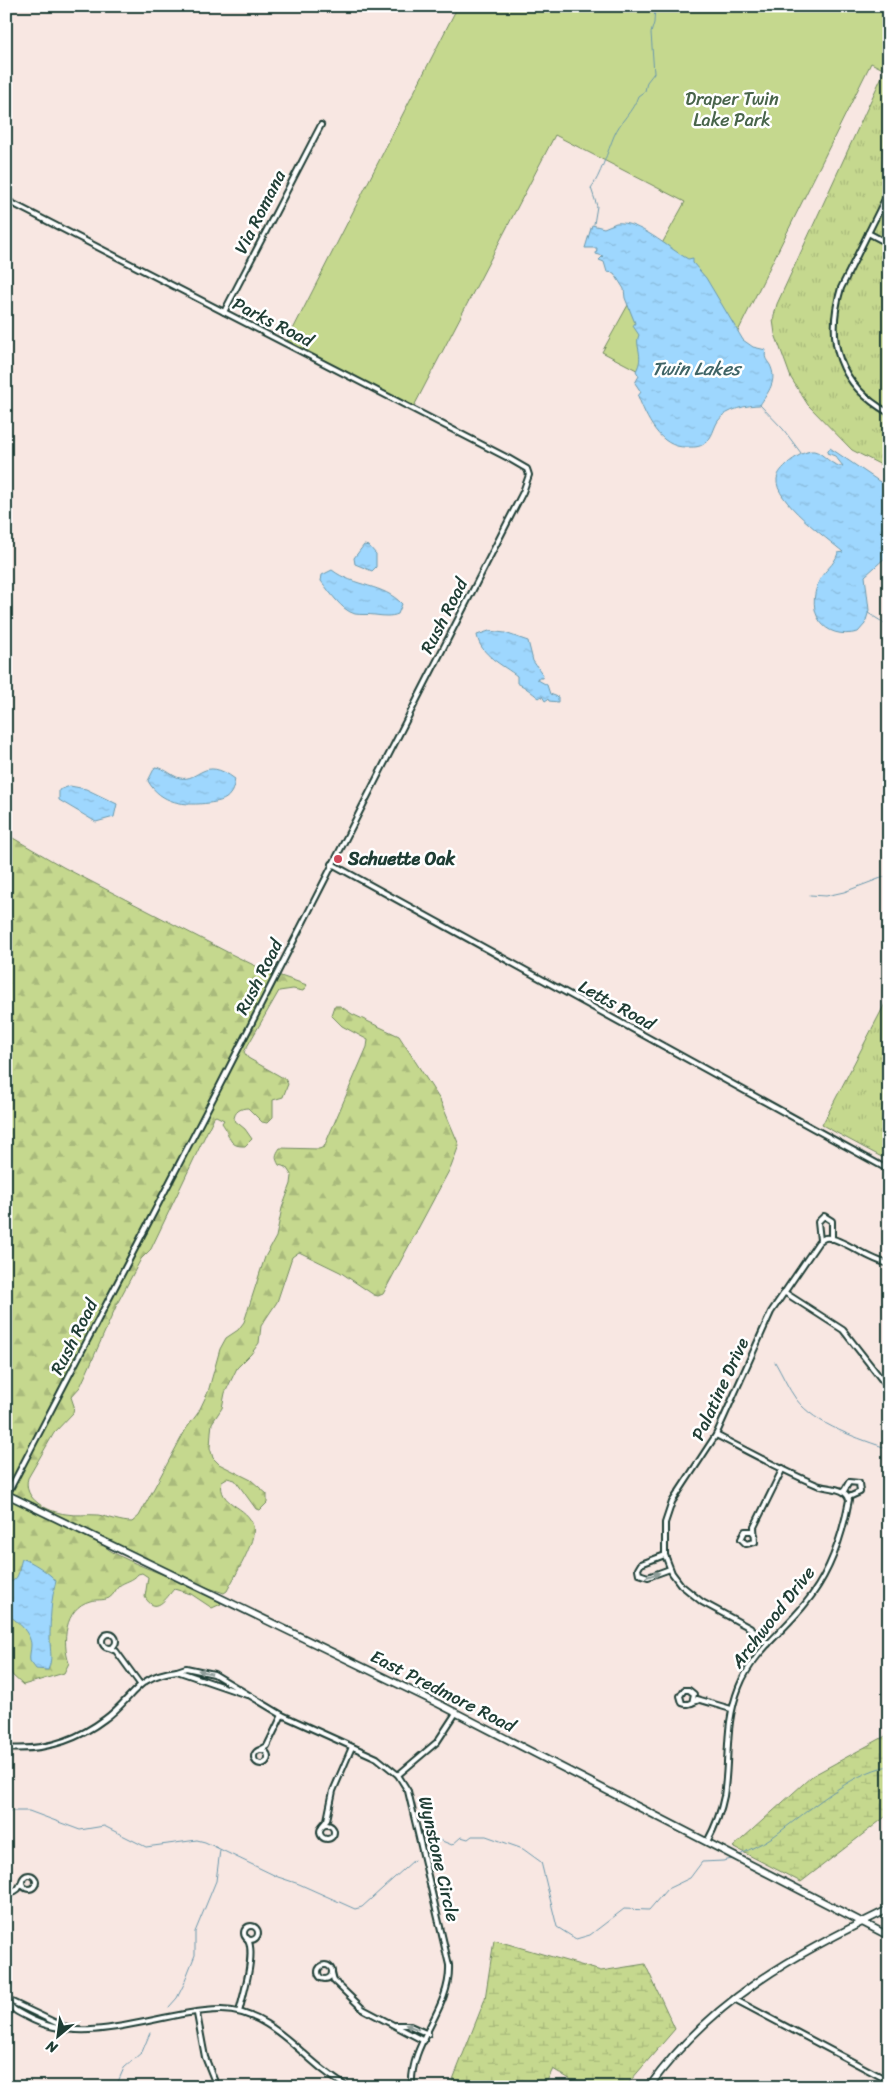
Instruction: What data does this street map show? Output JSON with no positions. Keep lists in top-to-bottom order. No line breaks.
{"streets":{"street":["Via Romana","Parks Road","Rush Road","Letts Road","Palatine Drive","Archwood Drive","East Predmore Road","Wynstone Circle"]},"crossings":[["Via Romana","Parks Road"],["Parks Road","Rush Road"],["Rush Road","Letts Road"],["Rush Road","East Predmore Road"],["Palatine Drive","Archwood Drive"],["Archwood Drive","East Predmore Road"]],"water":["Twin Lakes"],"parks":["Draper Twin Lake Park"],"places":["Schuette Oak"],"north":"bottom left"}
